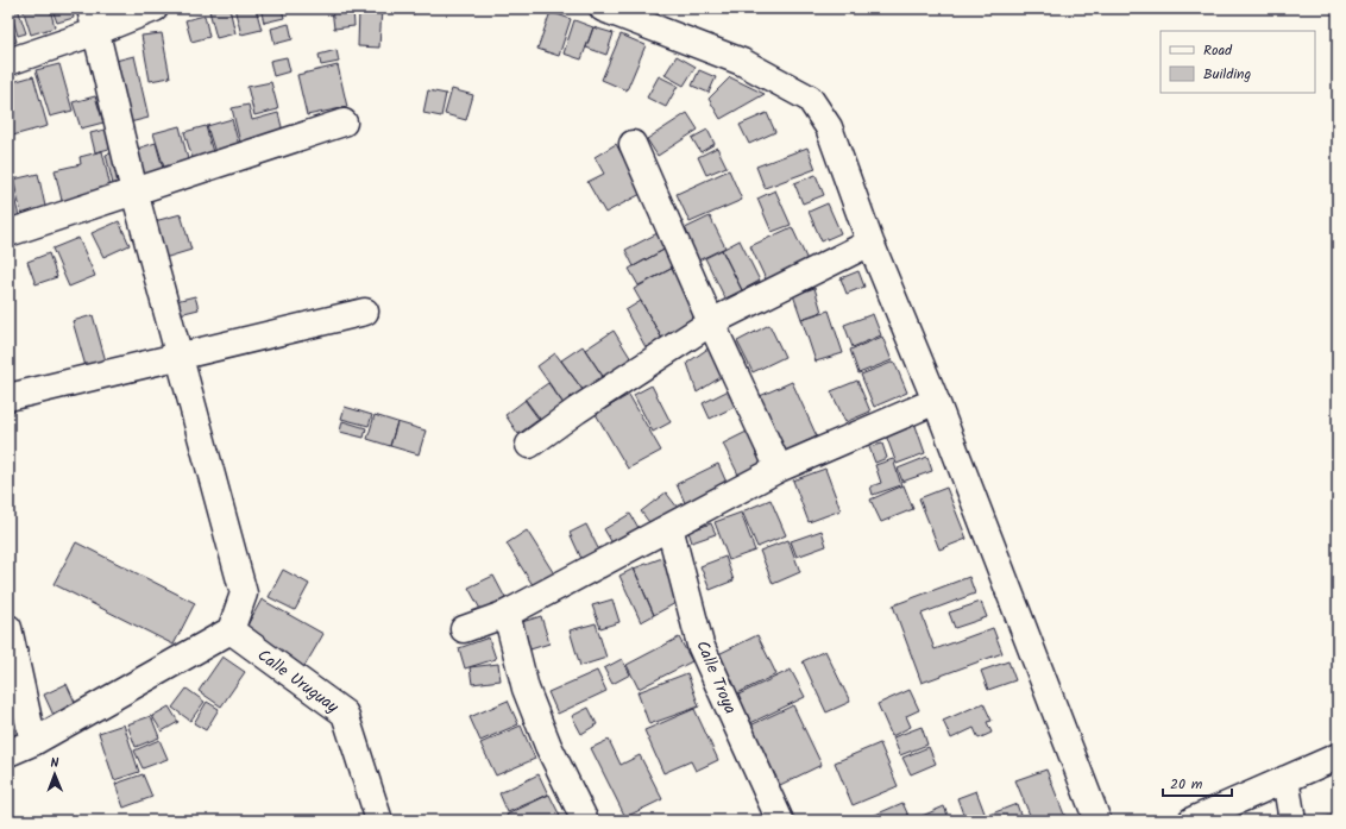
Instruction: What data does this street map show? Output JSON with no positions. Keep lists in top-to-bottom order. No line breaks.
{"streets":{"street":["Calle Troya","Calle Uruguay"]},"legend":["Road","Building"],"scale_bar":"20 m","north":"top"}
